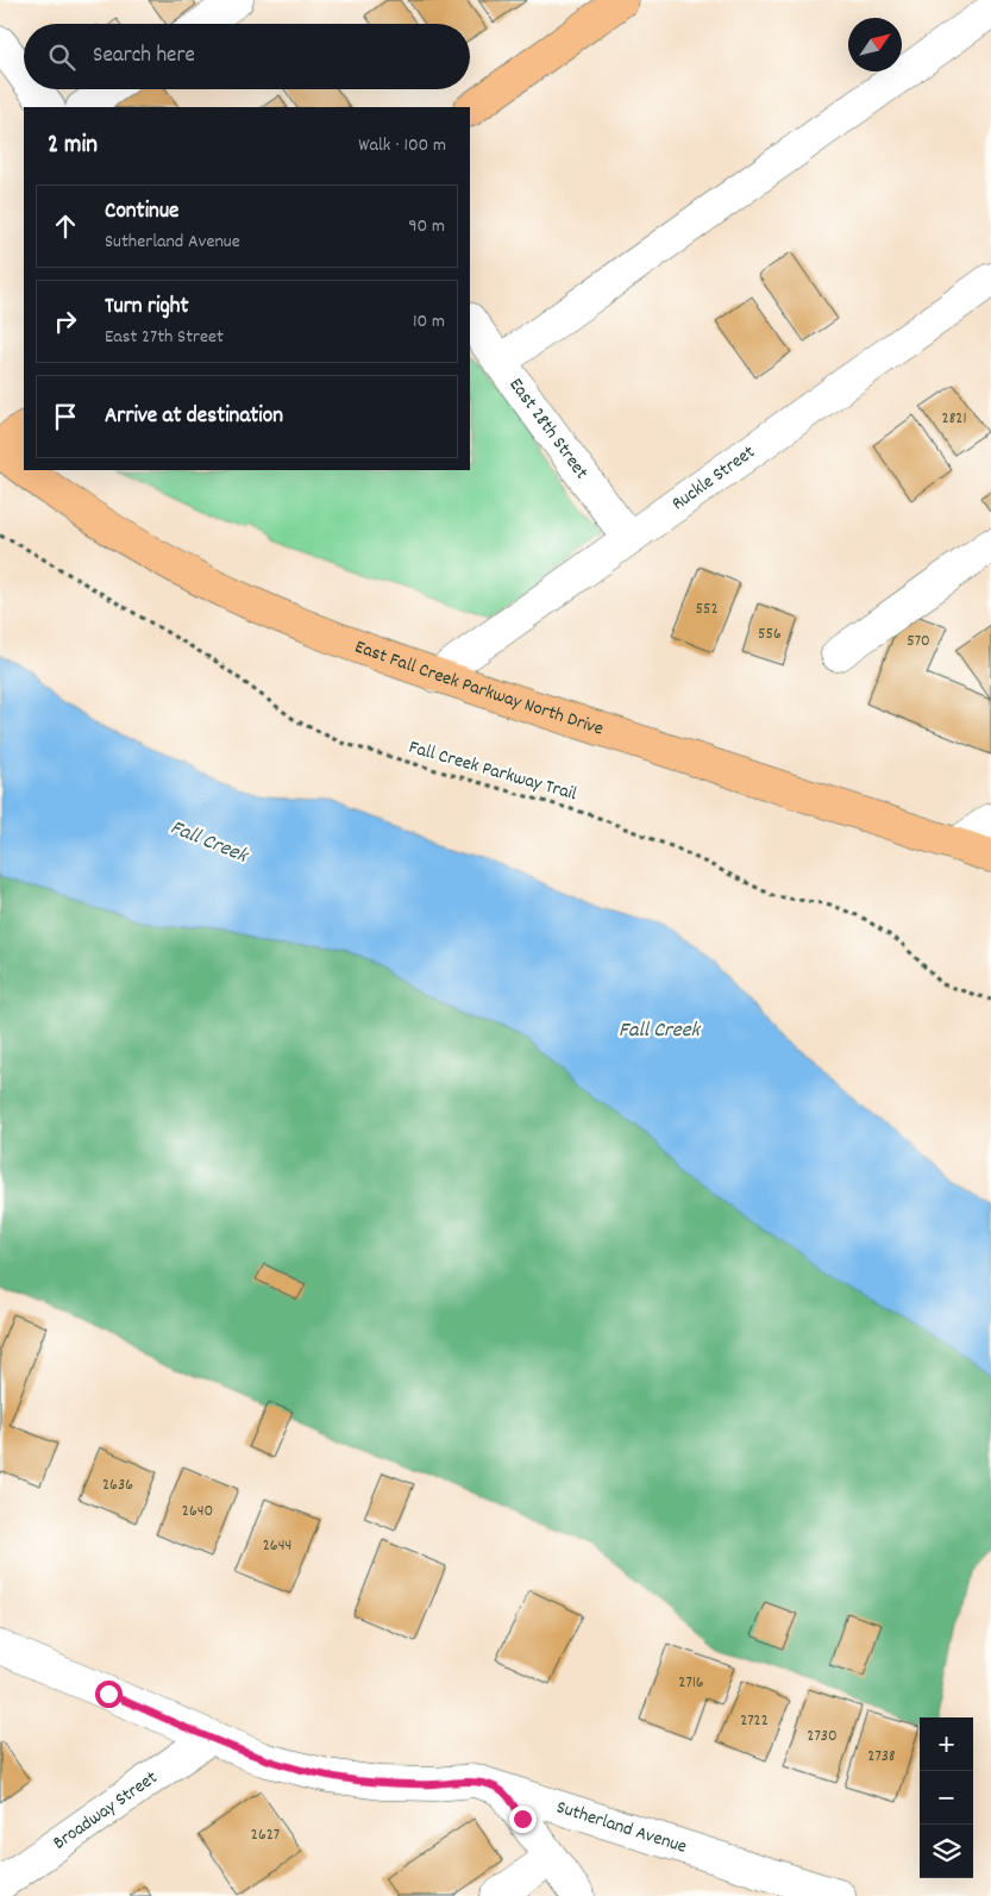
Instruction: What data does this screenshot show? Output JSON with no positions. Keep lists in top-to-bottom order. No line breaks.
{"streets":{"main road":["East Fall Creek Parkway North Drive"],"street":["East 28th Street","Ruckle Street","Broadway Street","Sutherland Avenue"],"path":["Fall Creek Parkway Trail"]},"crossings":[["East 28th Street","Ruckle Street"],["Ruckle Street","East Fall Creek Parkway North Drive"],["Broadway Street","Sutherland Avenue"]],"water":["Fall Creek"],"house_numbers":["2821","552","556","570","2636","2640","2644","2716","2722","2730","2738","2627"],"north":"top right","page":{"search":"Search here","heading":["2 min","Walk · 100 m"],"list":[["Continue","Sutherland Avenue","90 m"],["Turn right","East 27th Street","10 m"],"Arrive at destination"],"map_buttons":["+","−"]}}
